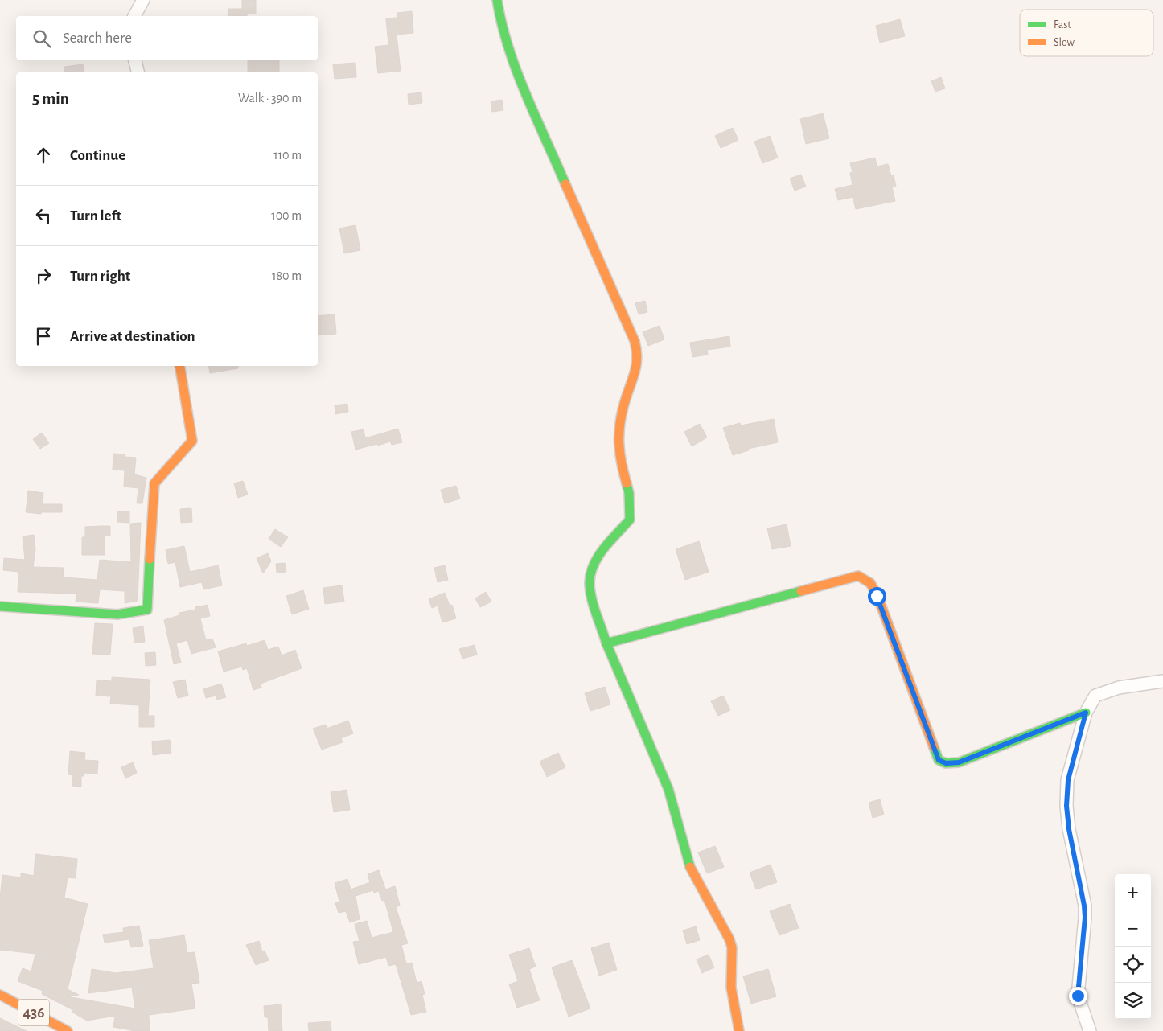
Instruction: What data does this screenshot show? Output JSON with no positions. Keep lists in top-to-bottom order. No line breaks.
{"streets":{"street":["436"]},"legend":["Fast","Slow"],"page":{"search":"Search here","heading":["5 min","Walk · 390 m"],"list":[["Continue","110 m"],["Turn left","100 m"],["Turn right","180 m"],"Arrive at destination"],"map_buttons":["+","−"]}}
